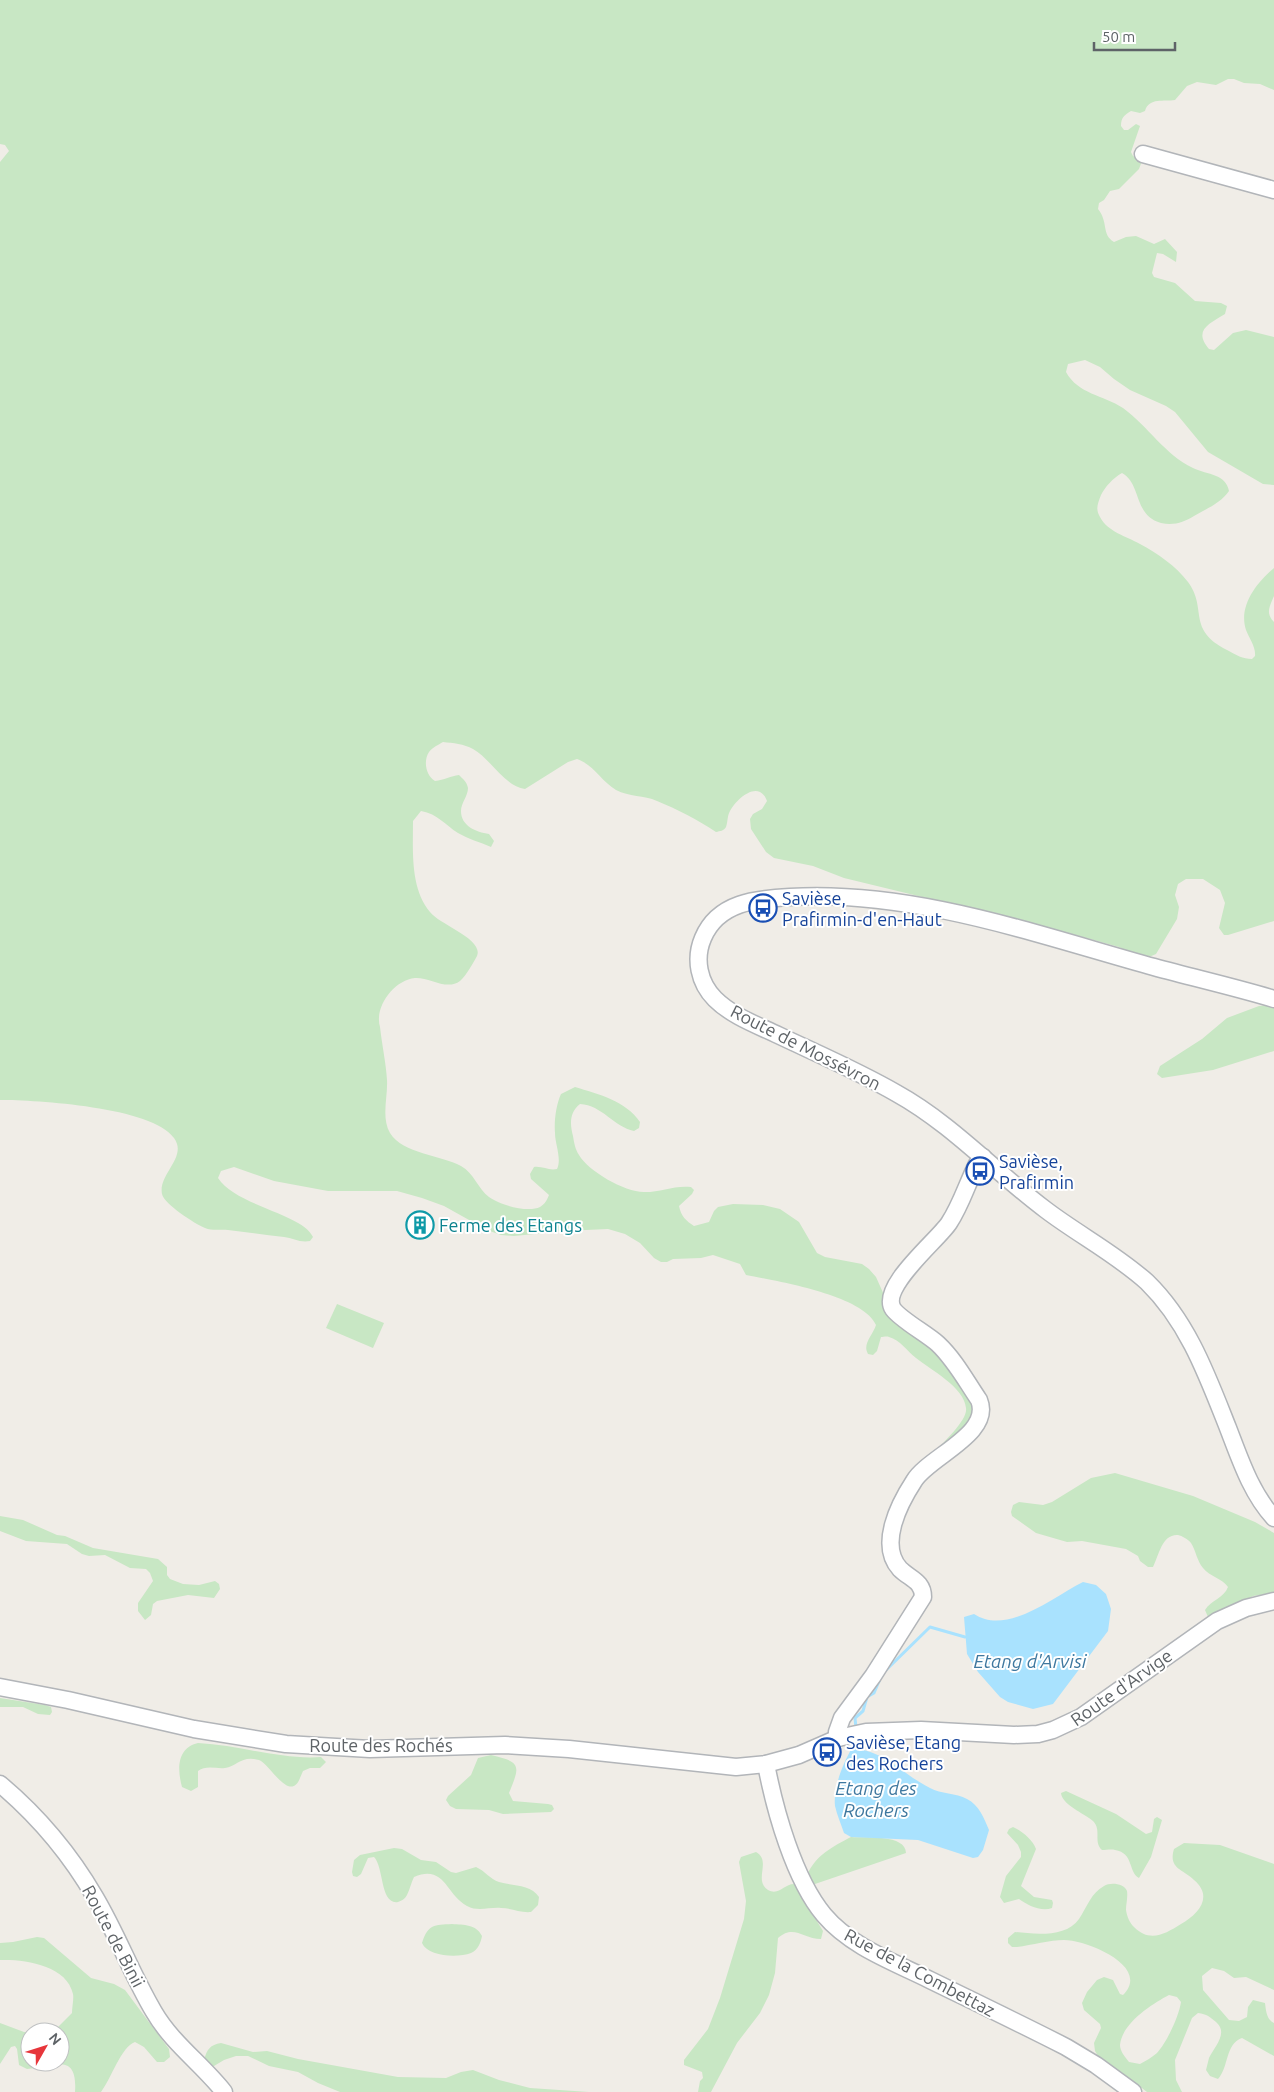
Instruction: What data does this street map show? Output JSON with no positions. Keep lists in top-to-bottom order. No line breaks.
{"streets":{"street":["Route de Mossévron","Route d'Arvige","Route des Rochés","Route de Binii","Rue de la Combettaz"]},"crossings":[["Route d'Arvige","Route des Rochés"],["Route d'Arvige","Rue de la Combettaz"],["Route des Rochés","Rue de la Combettaz"]],"water":["Etang d'Arvisi","Etang des Rochers"],"places":{"bus stop":["Savièse, Prafirmin-d'en-Haut","Savièse, Prafirmin","Savièse, Etang des Rochers"],"building":["Ferme des Etangs"]},"scale_bar":"50 m","north":"top right"}
